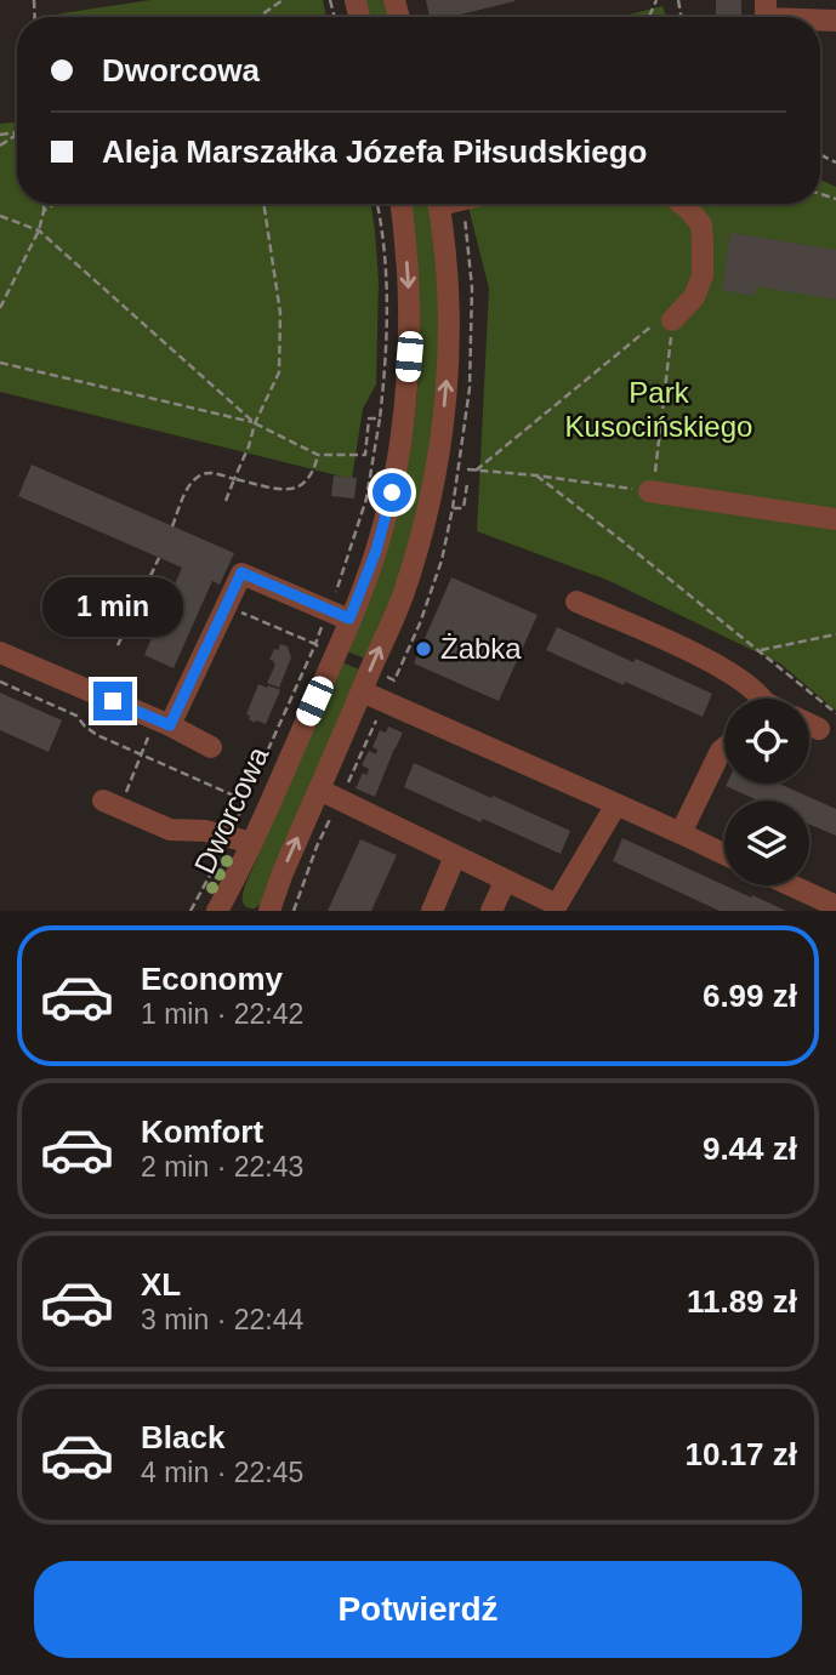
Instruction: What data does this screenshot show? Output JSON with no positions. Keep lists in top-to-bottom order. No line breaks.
{"streets":{"street":["Dworcowa"]},"parks":["Park Kusocińskiego"],"places":["Żabka"],"page":{"banner":["Dworcowa","Aleja Marszałka Józefa Piłsudskiego"],"bubble":"1 min","list":[{"name":"Economy","note":"1 min · 22:42","value":"6.99 zł"},{"name":"Komfort","note":"2 min · 22:43","value":"9.44 zł"},{"name":"XL","note":"3 min · 22:44","value":"11.89 zł"},{"name":"Black","note":"4 min · 22:45","value":"10.17 zł"}],"buttons":"Potwierdź"}}
